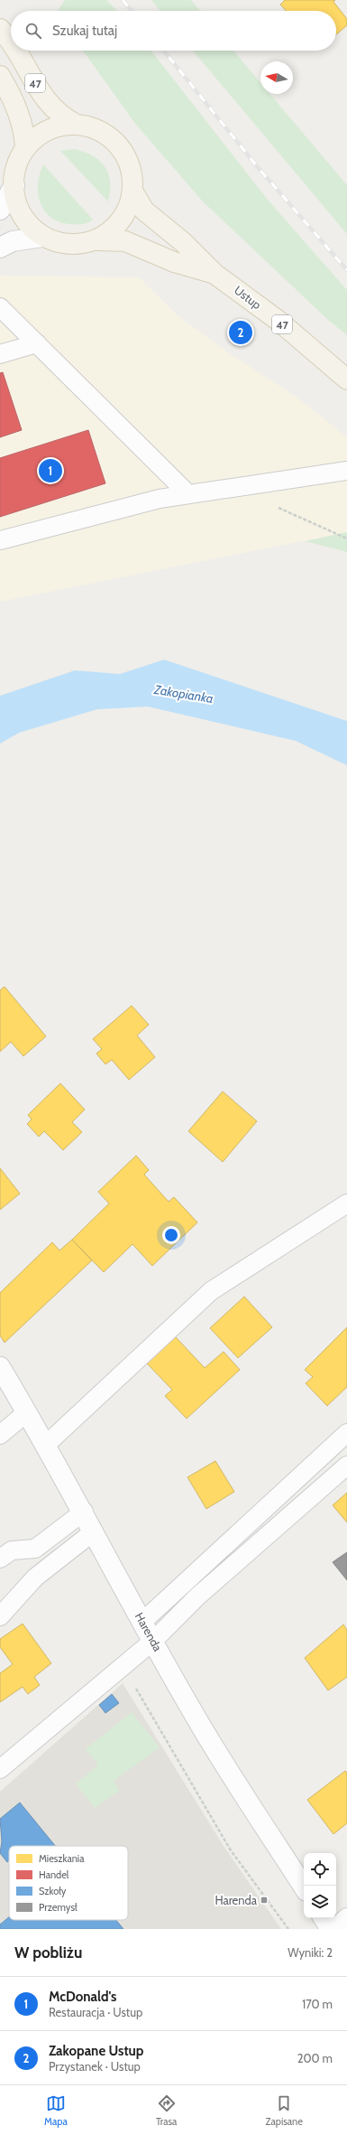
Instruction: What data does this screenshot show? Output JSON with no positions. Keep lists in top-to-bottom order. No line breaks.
{"streets":{"main road":["47","Ustup"],"street":["Harenda"]},"crossings":[["47","Ustup"]],"water":["Zakopianka"],"places":{"transit":["Harenda"]},"legend":["Mieszkania","Handel","Szkoły","Przemysł"],"north":"left","page":{"search":"Szukaj tutaj","pins":["2","1"],"heading":["W pobliżu","Wyniki: 2"],"list":[{"mark":"1","name":"McDonald's","note":"Restauracja · Ustup","value":"170 m"},{"mark":"2","name":"Zakopane Ustup","note":"Przystanek · Ustup","value":"200 m"}],"nav":["Mapa","Trasa","Zapisane"]}}
